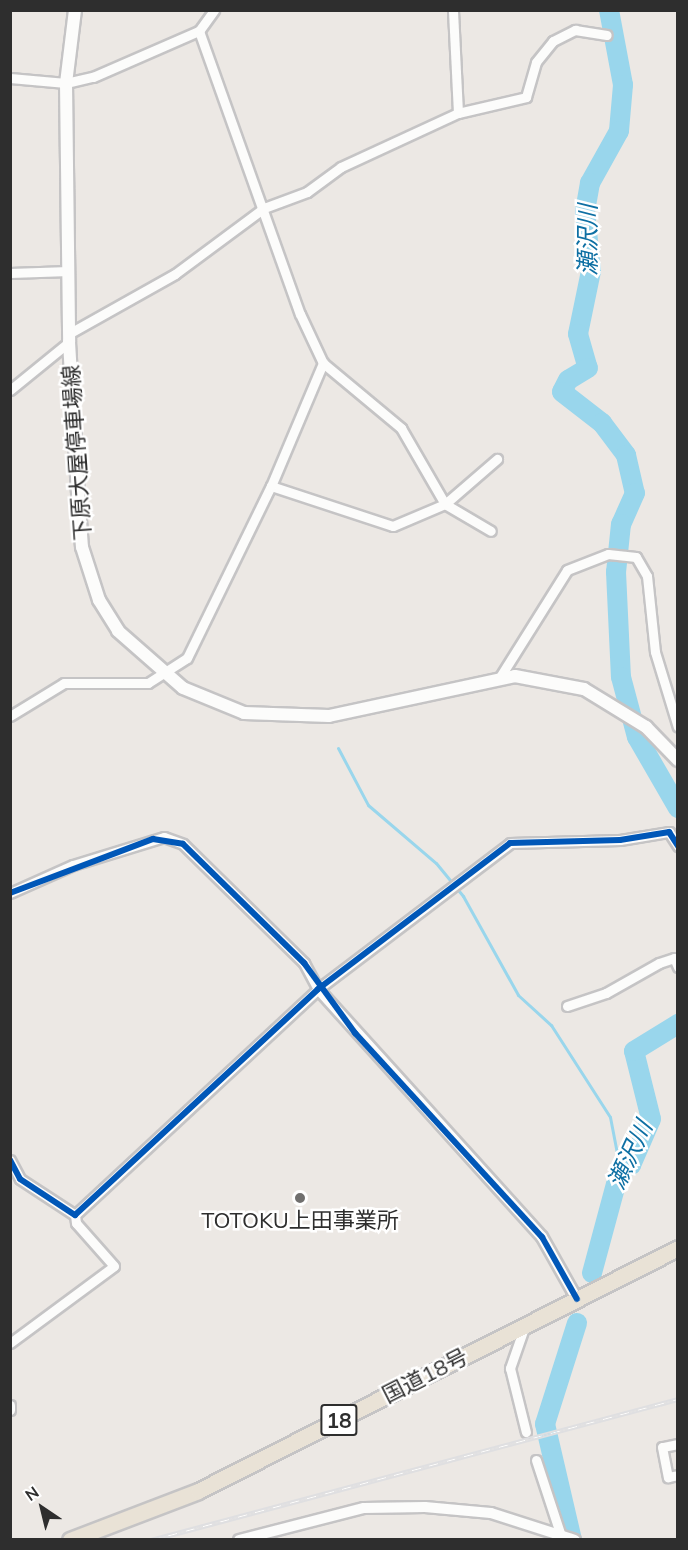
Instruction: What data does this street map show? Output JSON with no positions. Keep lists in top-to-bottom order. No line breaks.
{"streets":{"highway":["国道18号","18"],"main road":["下原大屋停車場線"]},"water":["瀬沢川"],"places":["TOTOKU上田事業所"],"north":"top left"}
